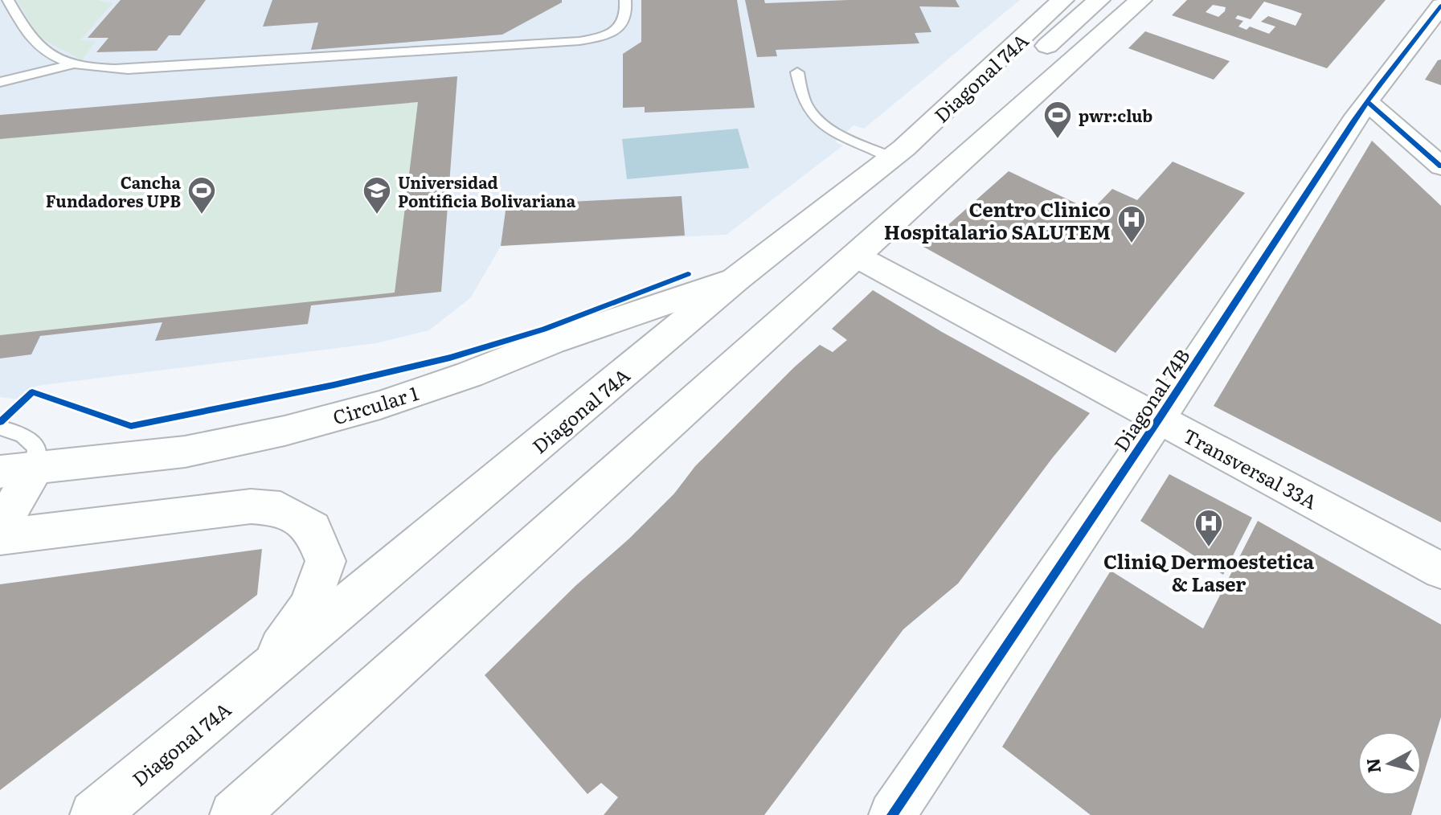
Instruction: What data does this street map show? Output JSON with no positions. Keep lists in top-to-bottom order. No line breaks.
{"streets":{"main road":["Diagonal 74A","Circular 1"],"street":["Diagonal 74B","Transversal 33A"]},"crossings":[["Diagonal 74A","Circular 1"],["Diagonal 74B","Transversal 33A"]],"places":{"sports":["pwr:club","Cancha Fundadores UPB"],"school or university":["Universidad Pontificia Bolivariana"],"hospital":["Centro Clinico Hospitalario SALUTEM","CliniQ Dermoestetica & Laser"]},"north":"left"}
